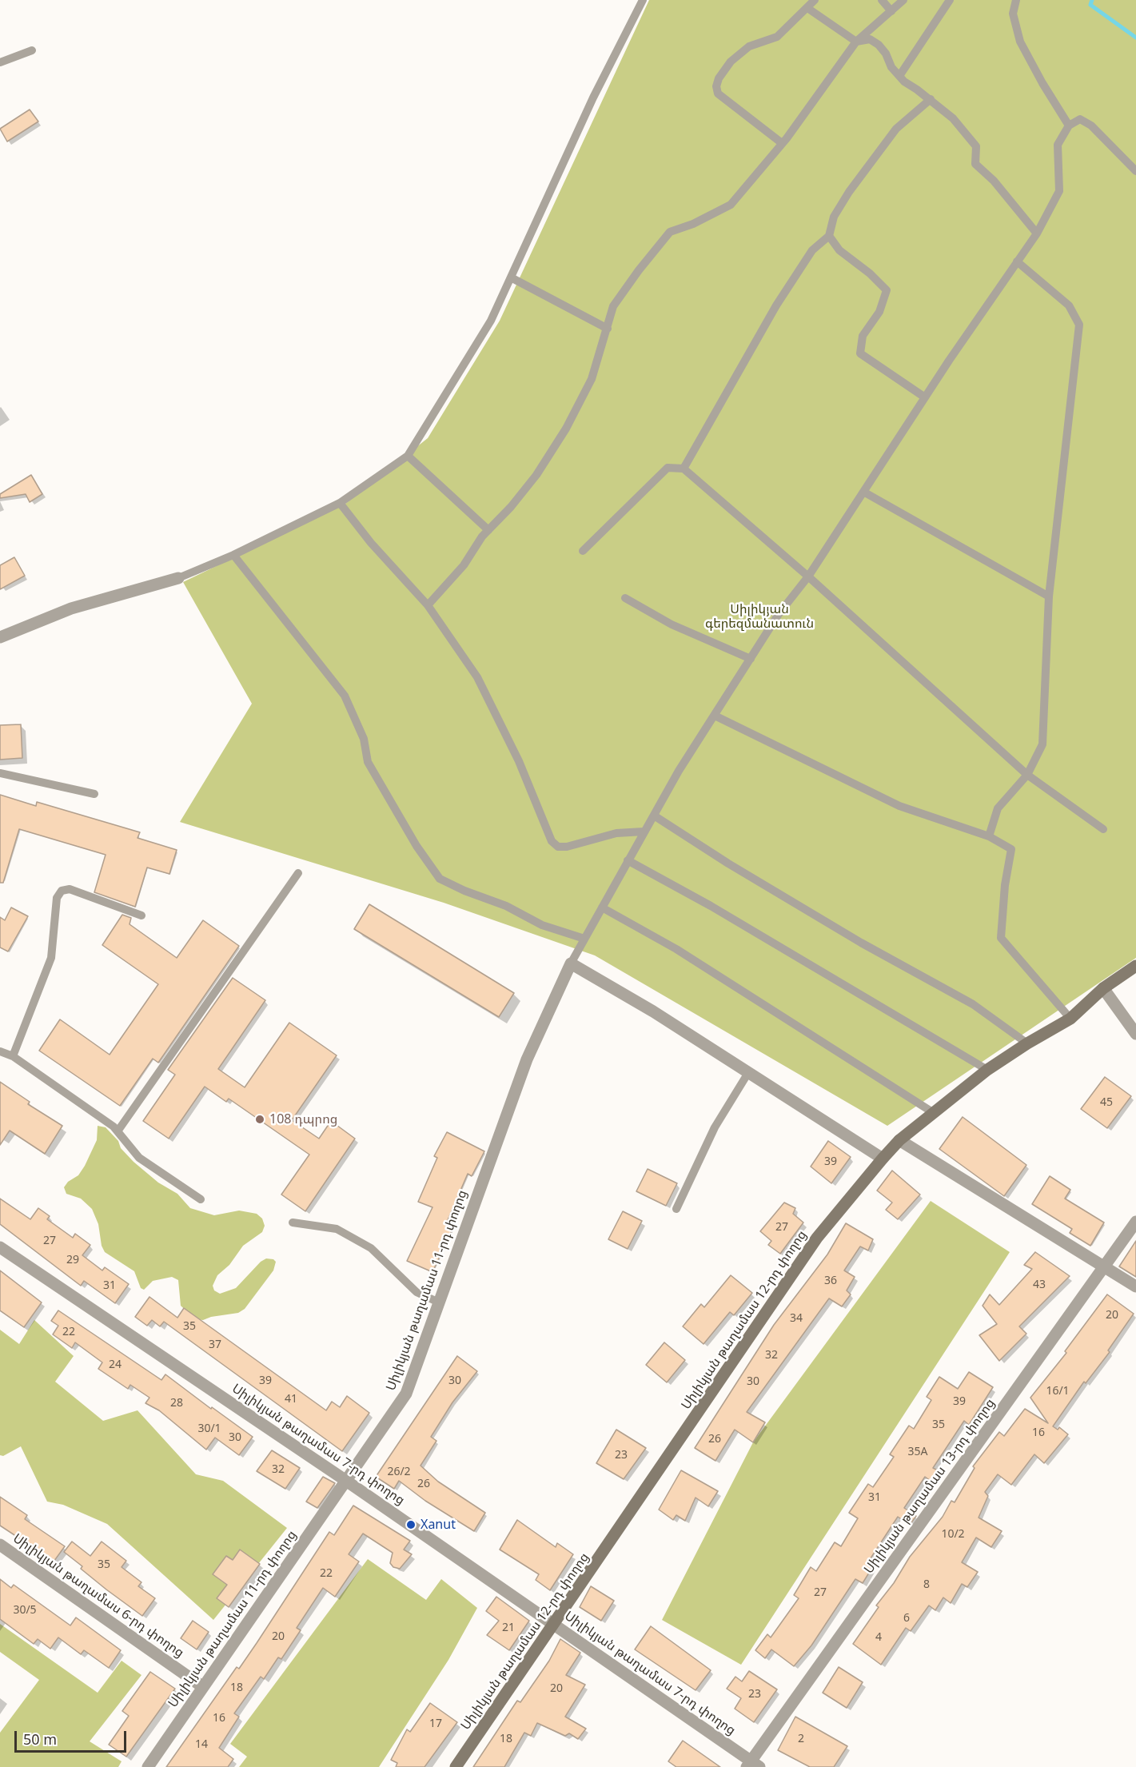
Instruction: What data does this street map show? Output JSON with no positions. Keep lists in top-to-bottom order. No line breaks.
{"streets":{"main road":["Սիլիկյան թաղամաս 12-րդ փողոց"],"street":["Սիլիկյան թաղամաս 11-րդ փողոց","Սիլիկյան թաղամաս 7-րդ փողոց","Սիլիկյան թաղամաս 13-րդ փողոց","Սիլիկյան թաղամաս 6-րդ փողոց"]},"crossings":[["Սիլիկյան թաղամաս 11-րդ փողոց","Սիլիկյան թաղամաս 7-րդ փողոց"],["Սիլիկյան թաղամաս 11-րդ փողոց","Սիլիկյան թաղամաս 6-րդ փողոց"],["Սիլիկյան թաղամաս 12-րդ փողոց","Սիլիկյան թաղամաս 7-րդ փողոց"],["Սիլիկյան թաղամաս 7-րդ փողոց","Սիլիկյան թաղամաս 13-րդ փողոց"]],"parks":["Սիլիկյան գերեզմանատուն"],"places":["108 դպրոց","Xanut"],"house_numbers":["45","39","27","27","29","36","43","31","20","34","35","22","37","32","24","39","30","30","16/1","41","39","28","35","30/1","16","30","26","35A","23","32","26/2","26","31","10/2","35","22","8","27","30/5","6","21","20","4","18","20","23","16","17","18","2","14"],"scale_bar":"50 m"}
